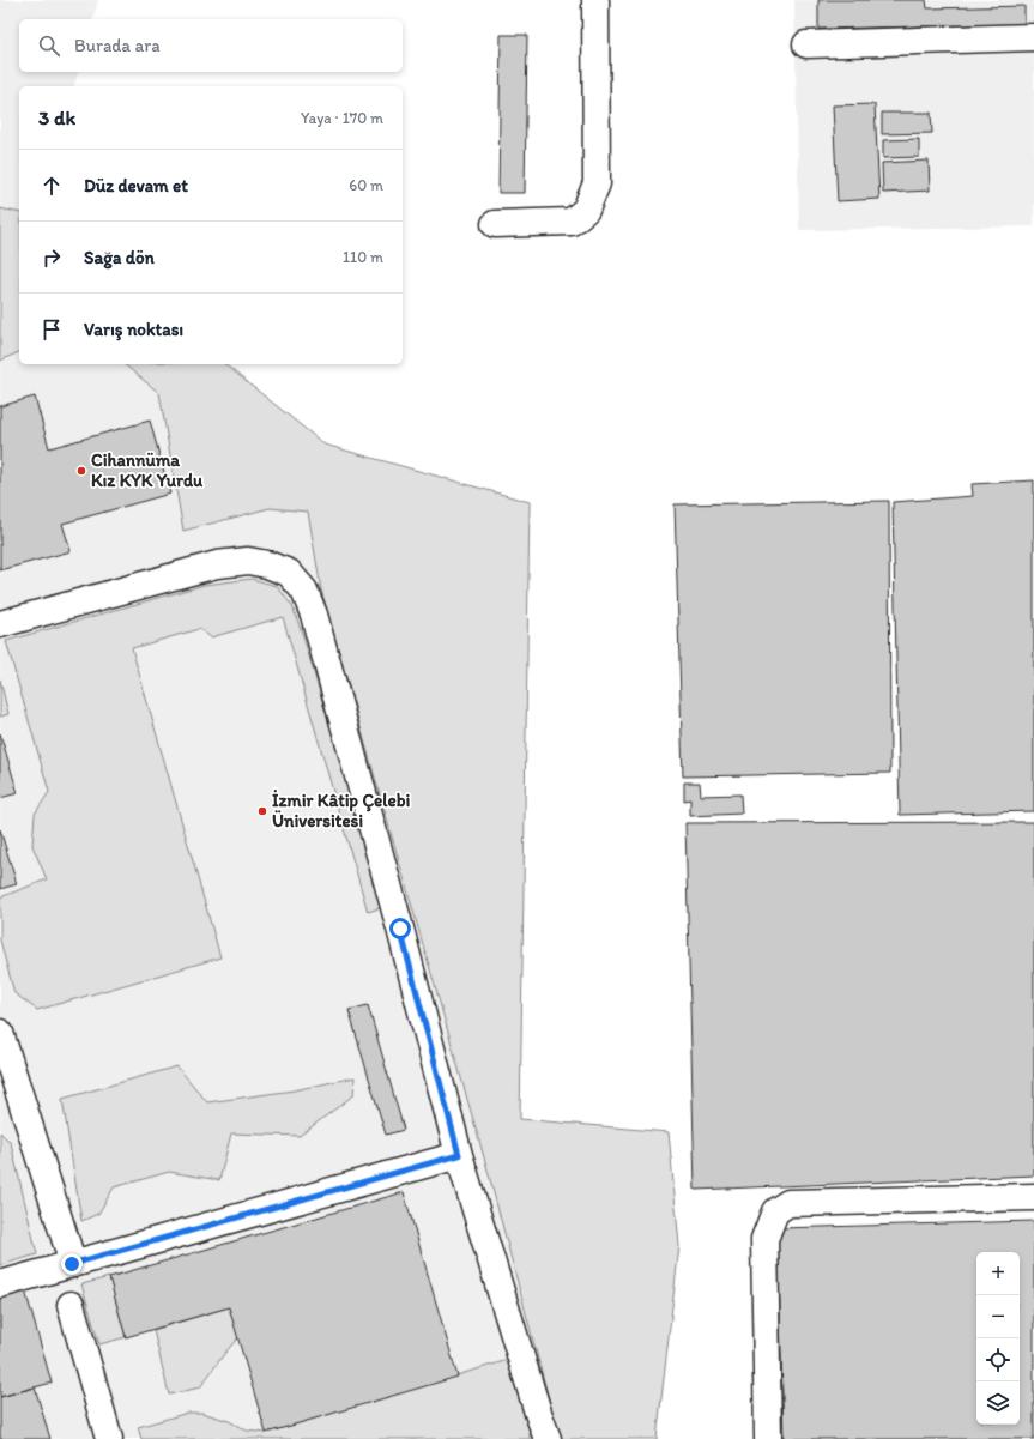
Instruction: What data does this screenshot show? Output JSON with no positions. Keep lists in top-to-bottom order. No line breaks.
{"places":["Cihannüma Kız KYK Yurdu","İzmir Kâtip Çelebi Üniversitesi"],"page":{"search":"Burada ara","heading":["3 dk","Yaya · 170 m"],"list":[["Düz devam et","60 m"],["Sağa dön","110 m"],"Varış noktası"],"map_buttons":["+","−"]}}
